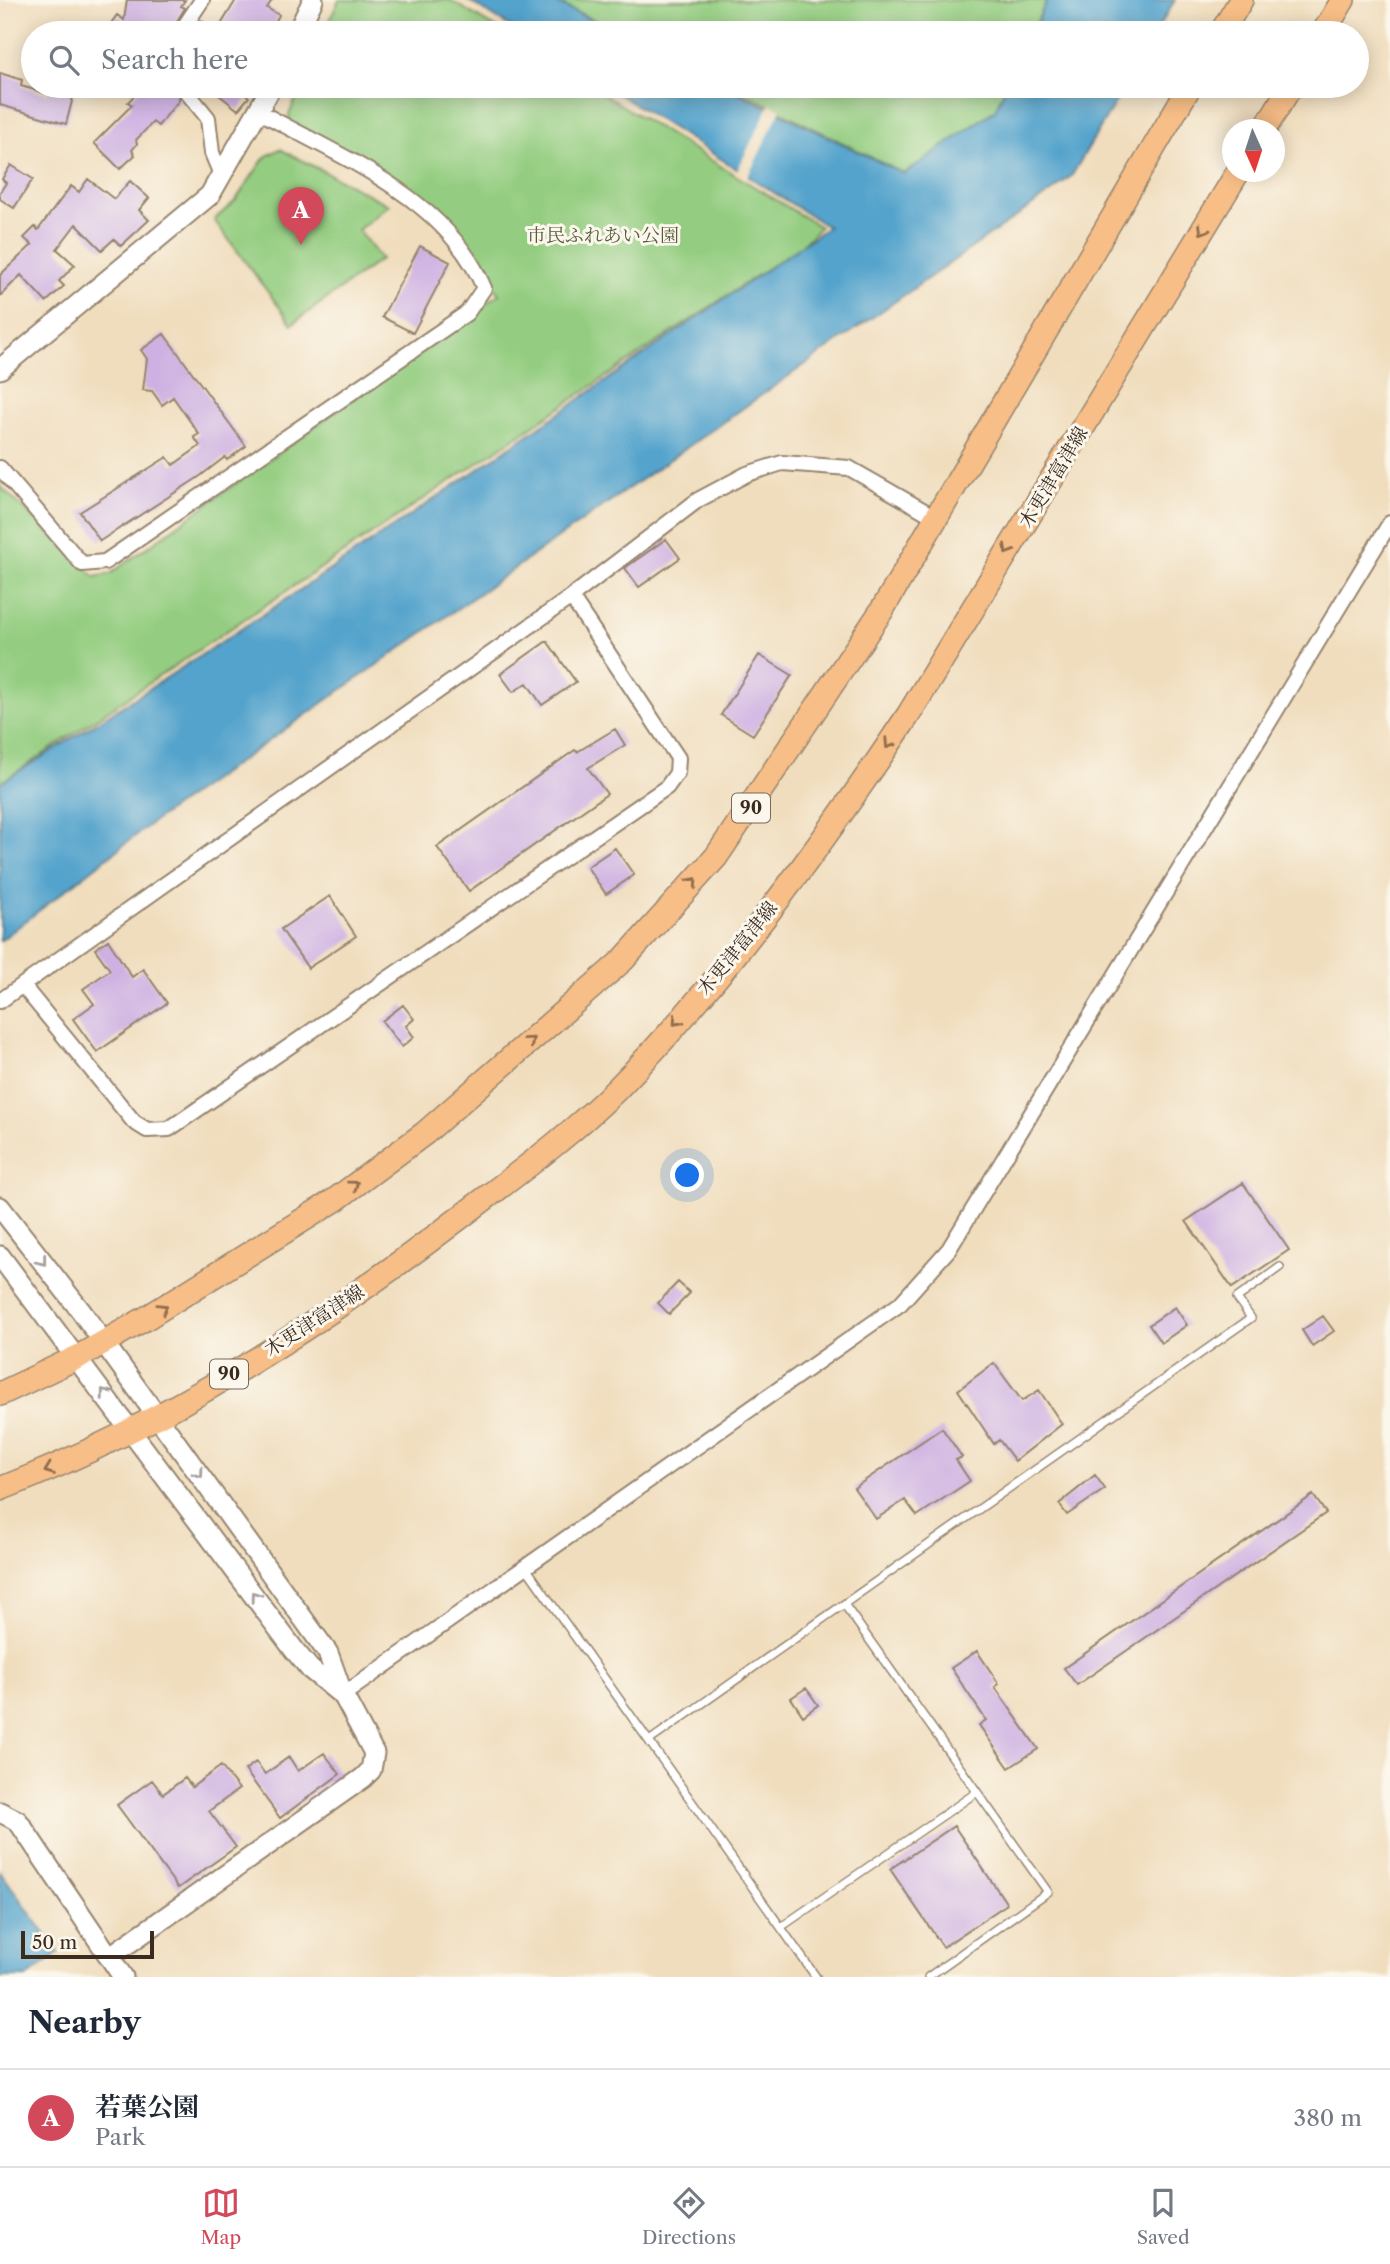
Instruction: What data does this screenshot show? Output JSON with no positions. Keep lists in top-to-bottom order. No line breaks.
{"streets":{"main road":["木更津富津線","90"]},"parks":["市民ふれあい公園"],"scale_bar":"50 m","north":"bottom","page":{"search":"Search here","pins":"A","scale":"50 m","heading":"Nearby","list":[{"mark":"A","name":"若葉公園","note":"Park","value":"380 m"}],"nav":["Map","Directions","Saved"]}}
